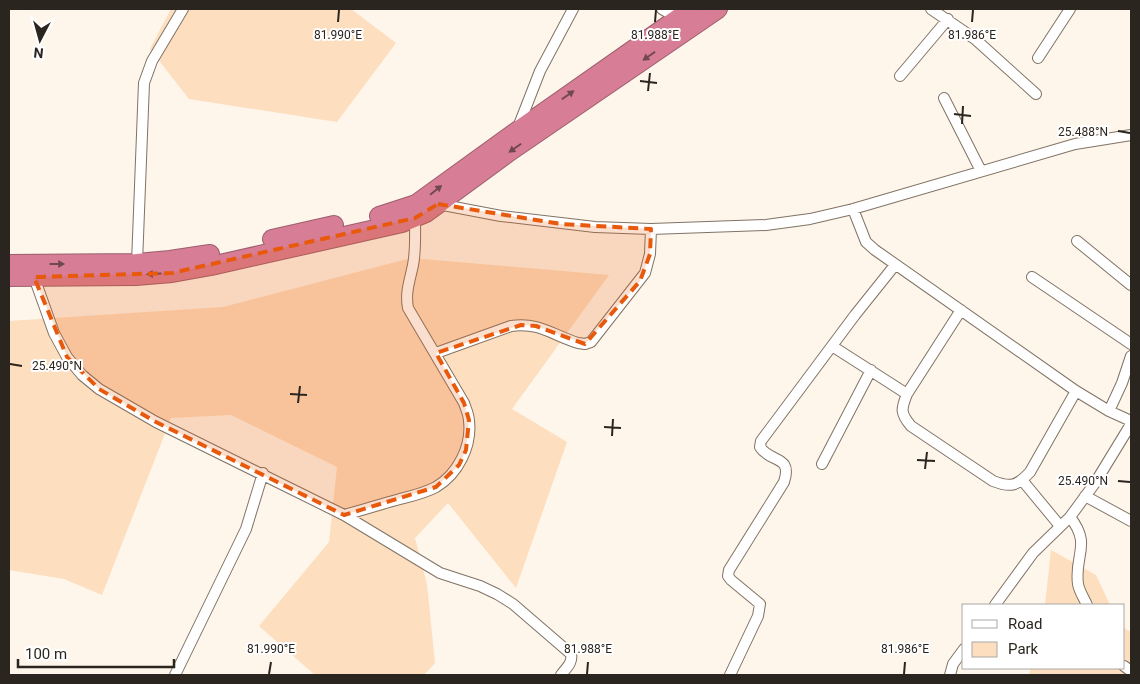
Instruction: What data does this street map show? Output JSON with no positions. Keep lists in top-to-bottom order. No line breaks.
{"legend":["Road","Park"],"scale_bar":"100 m","north":"bottom","coordinates":["81.990°E","81.988°E","81.986°E","25.488°N","25.490°N"]}
